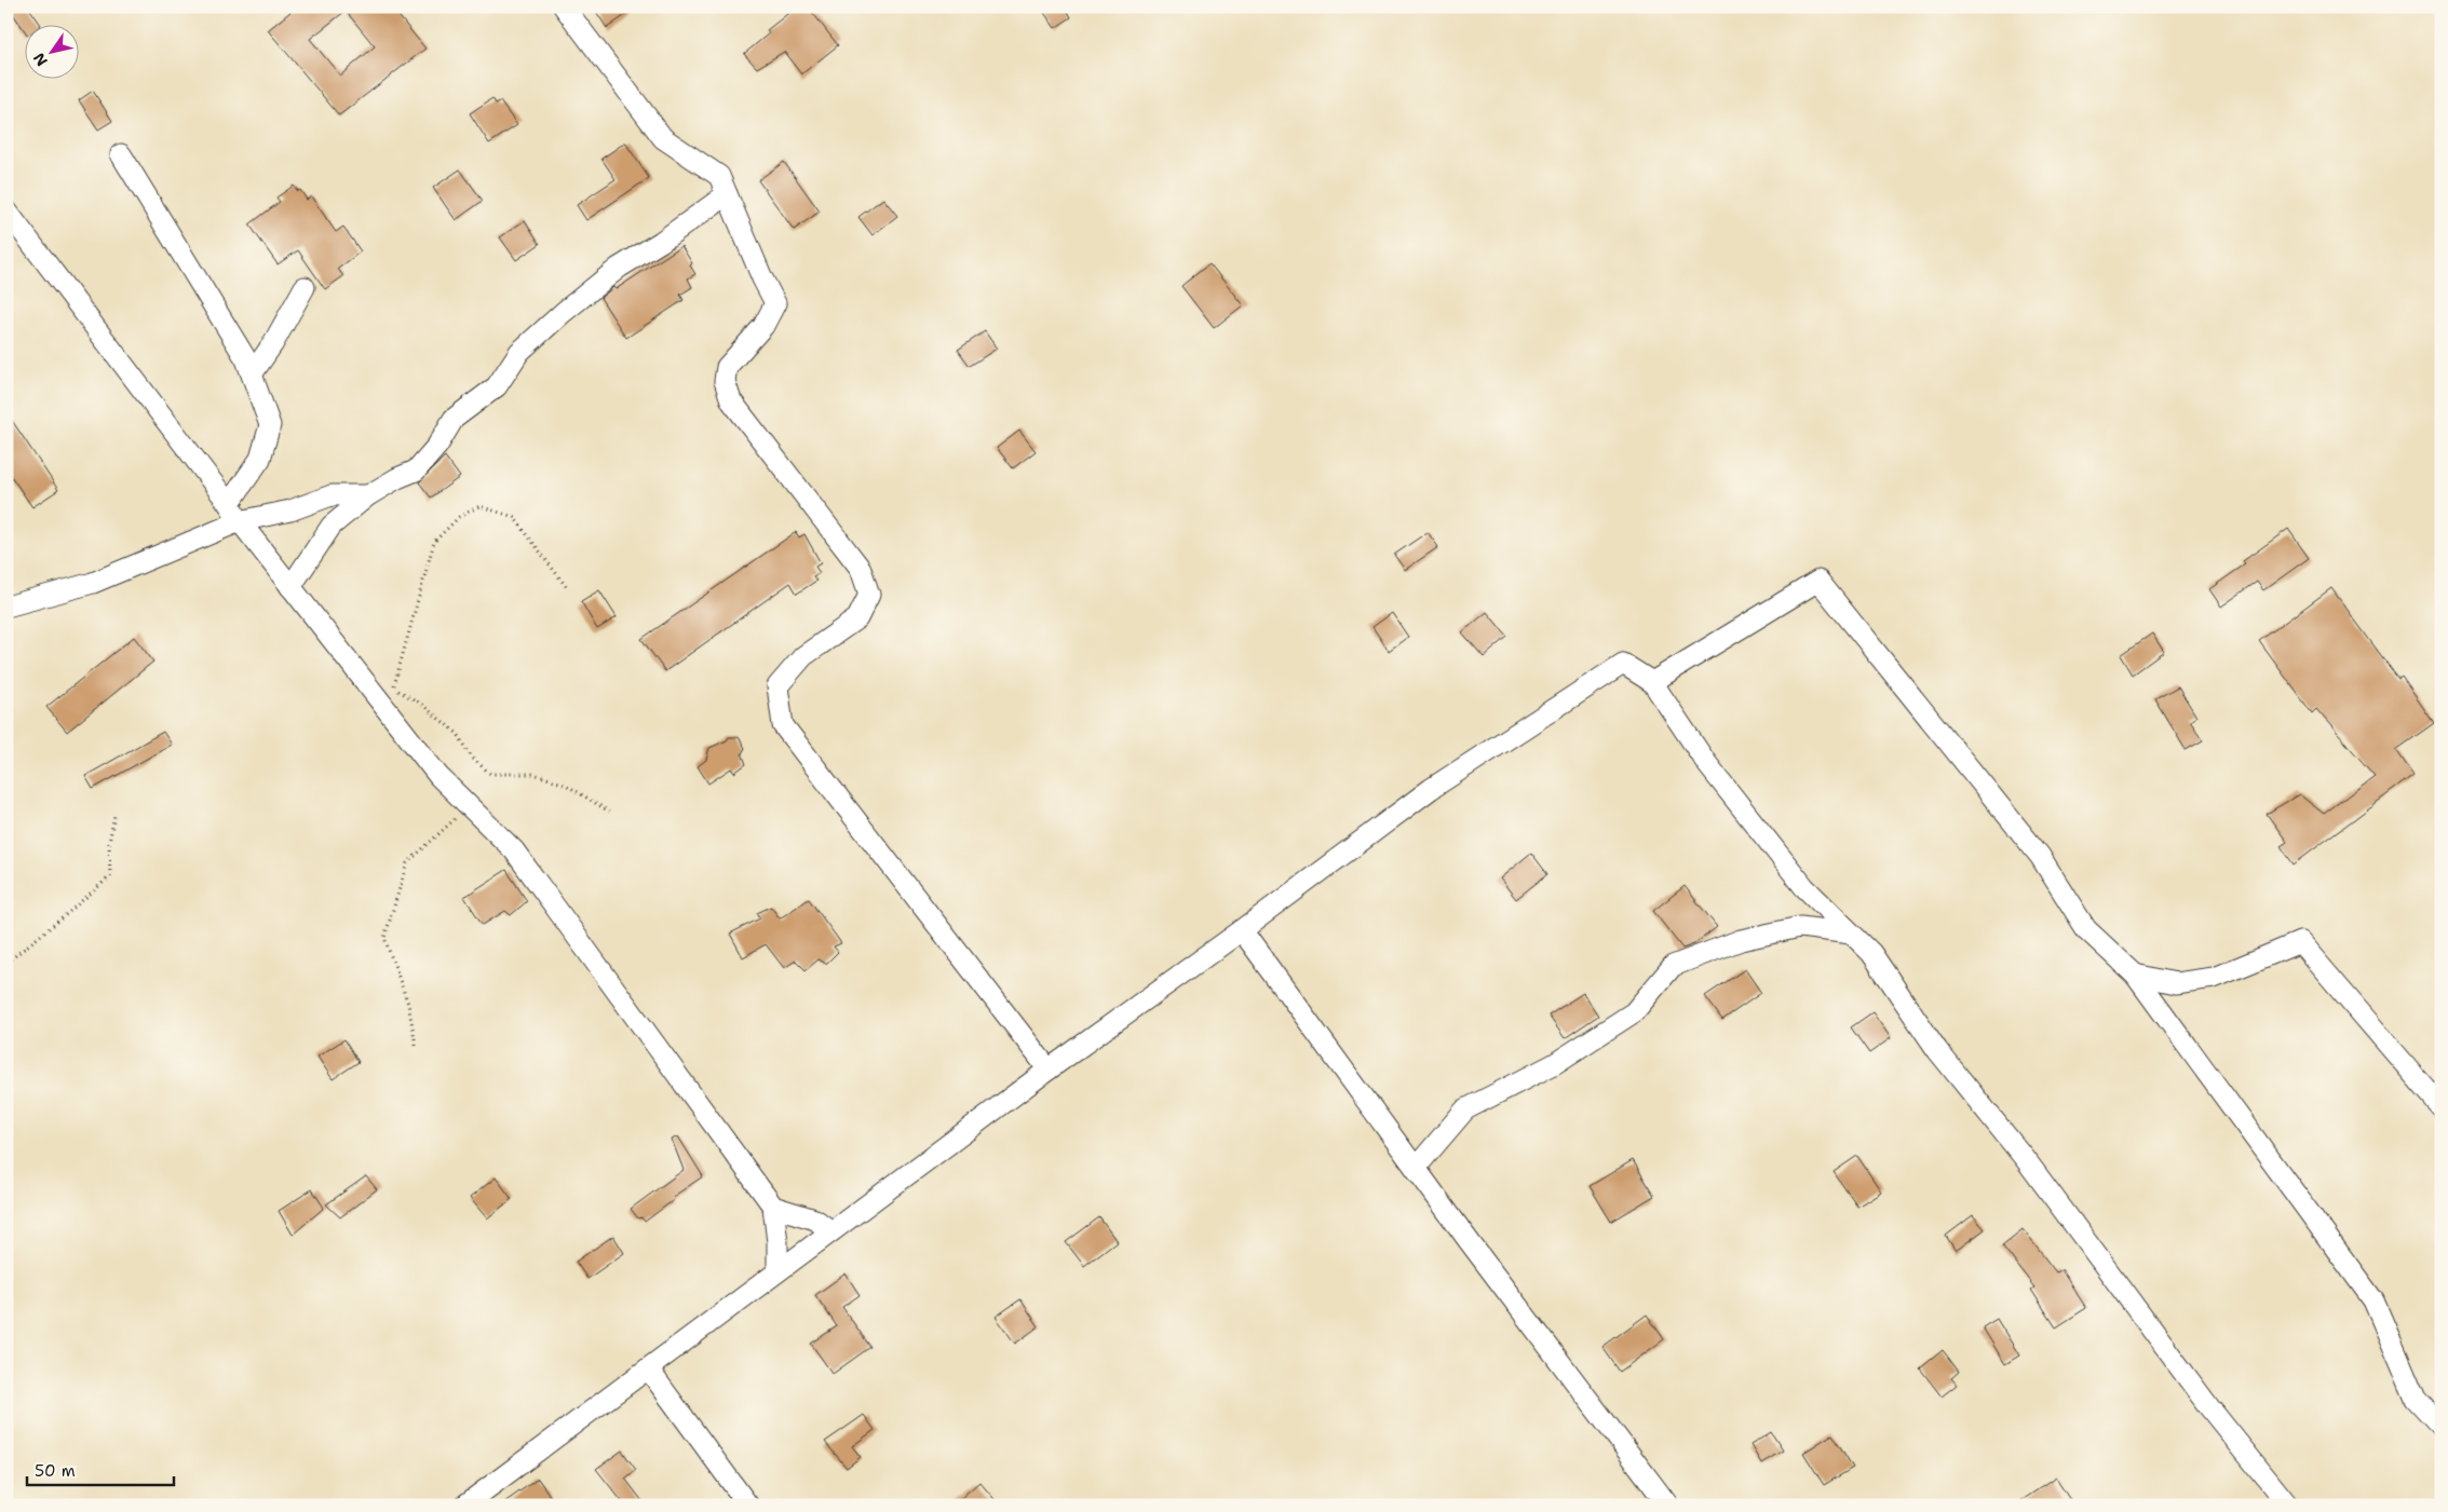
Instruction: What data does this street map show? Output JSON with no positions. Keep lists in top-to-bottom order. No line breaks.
{"scale_bar":"50 m","north":"bottom left"}
